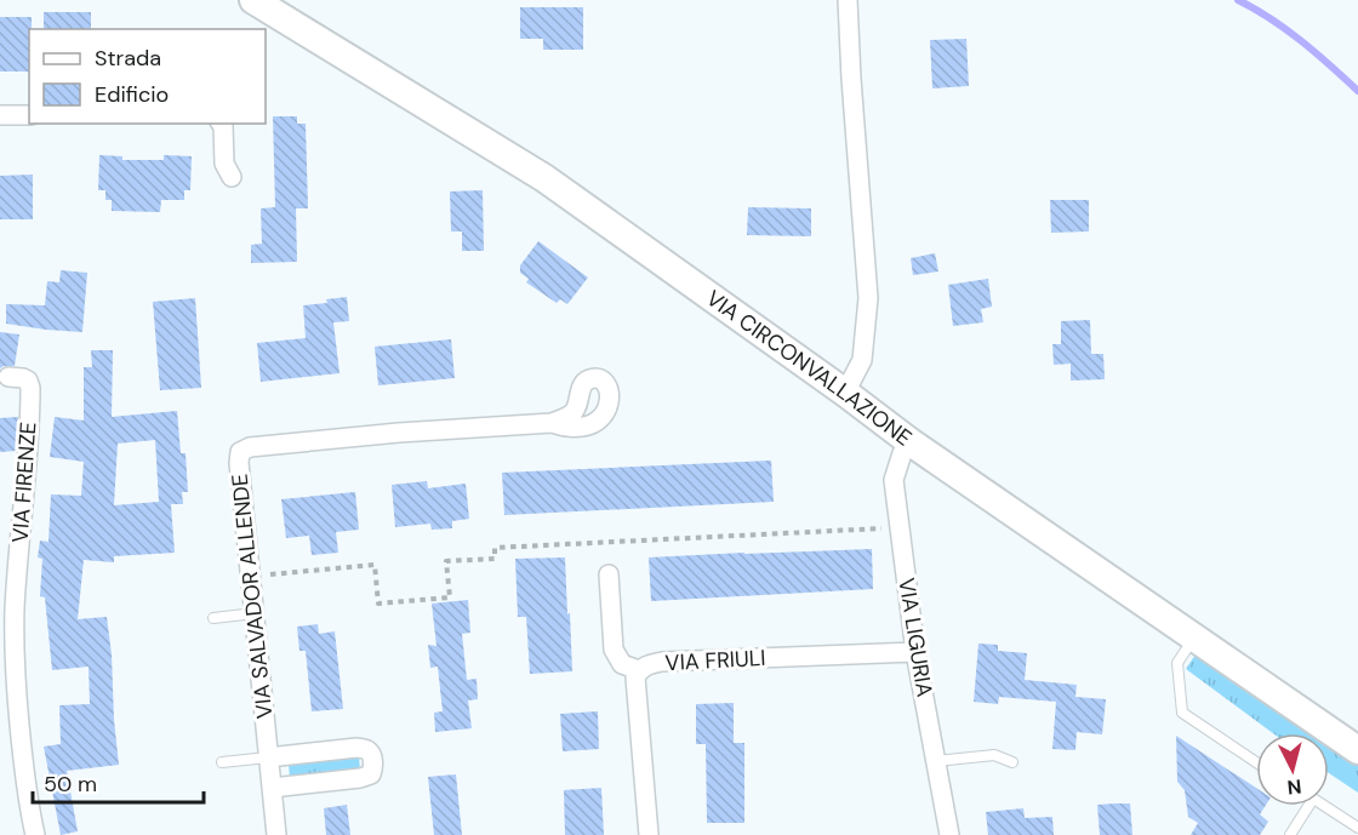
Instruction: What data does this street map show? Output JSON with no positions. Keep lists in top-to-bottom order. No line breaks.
{"streets":{"main road":["VIA CIRCONVALLAZIONE"],"street":["VIA FIRENZE","VIA SALVADOR ALLENDE","VIA LIGURIA","VIA FRIULI"]},"crossings":[["VIA CIRCONVALLAZIONE","VIA LIGURIA"],["VIA LIGURIA","VIA FRIULI"]],"legend":["Strada","Edificio"],"scale_bar":"50 m","north":"bottom"}
